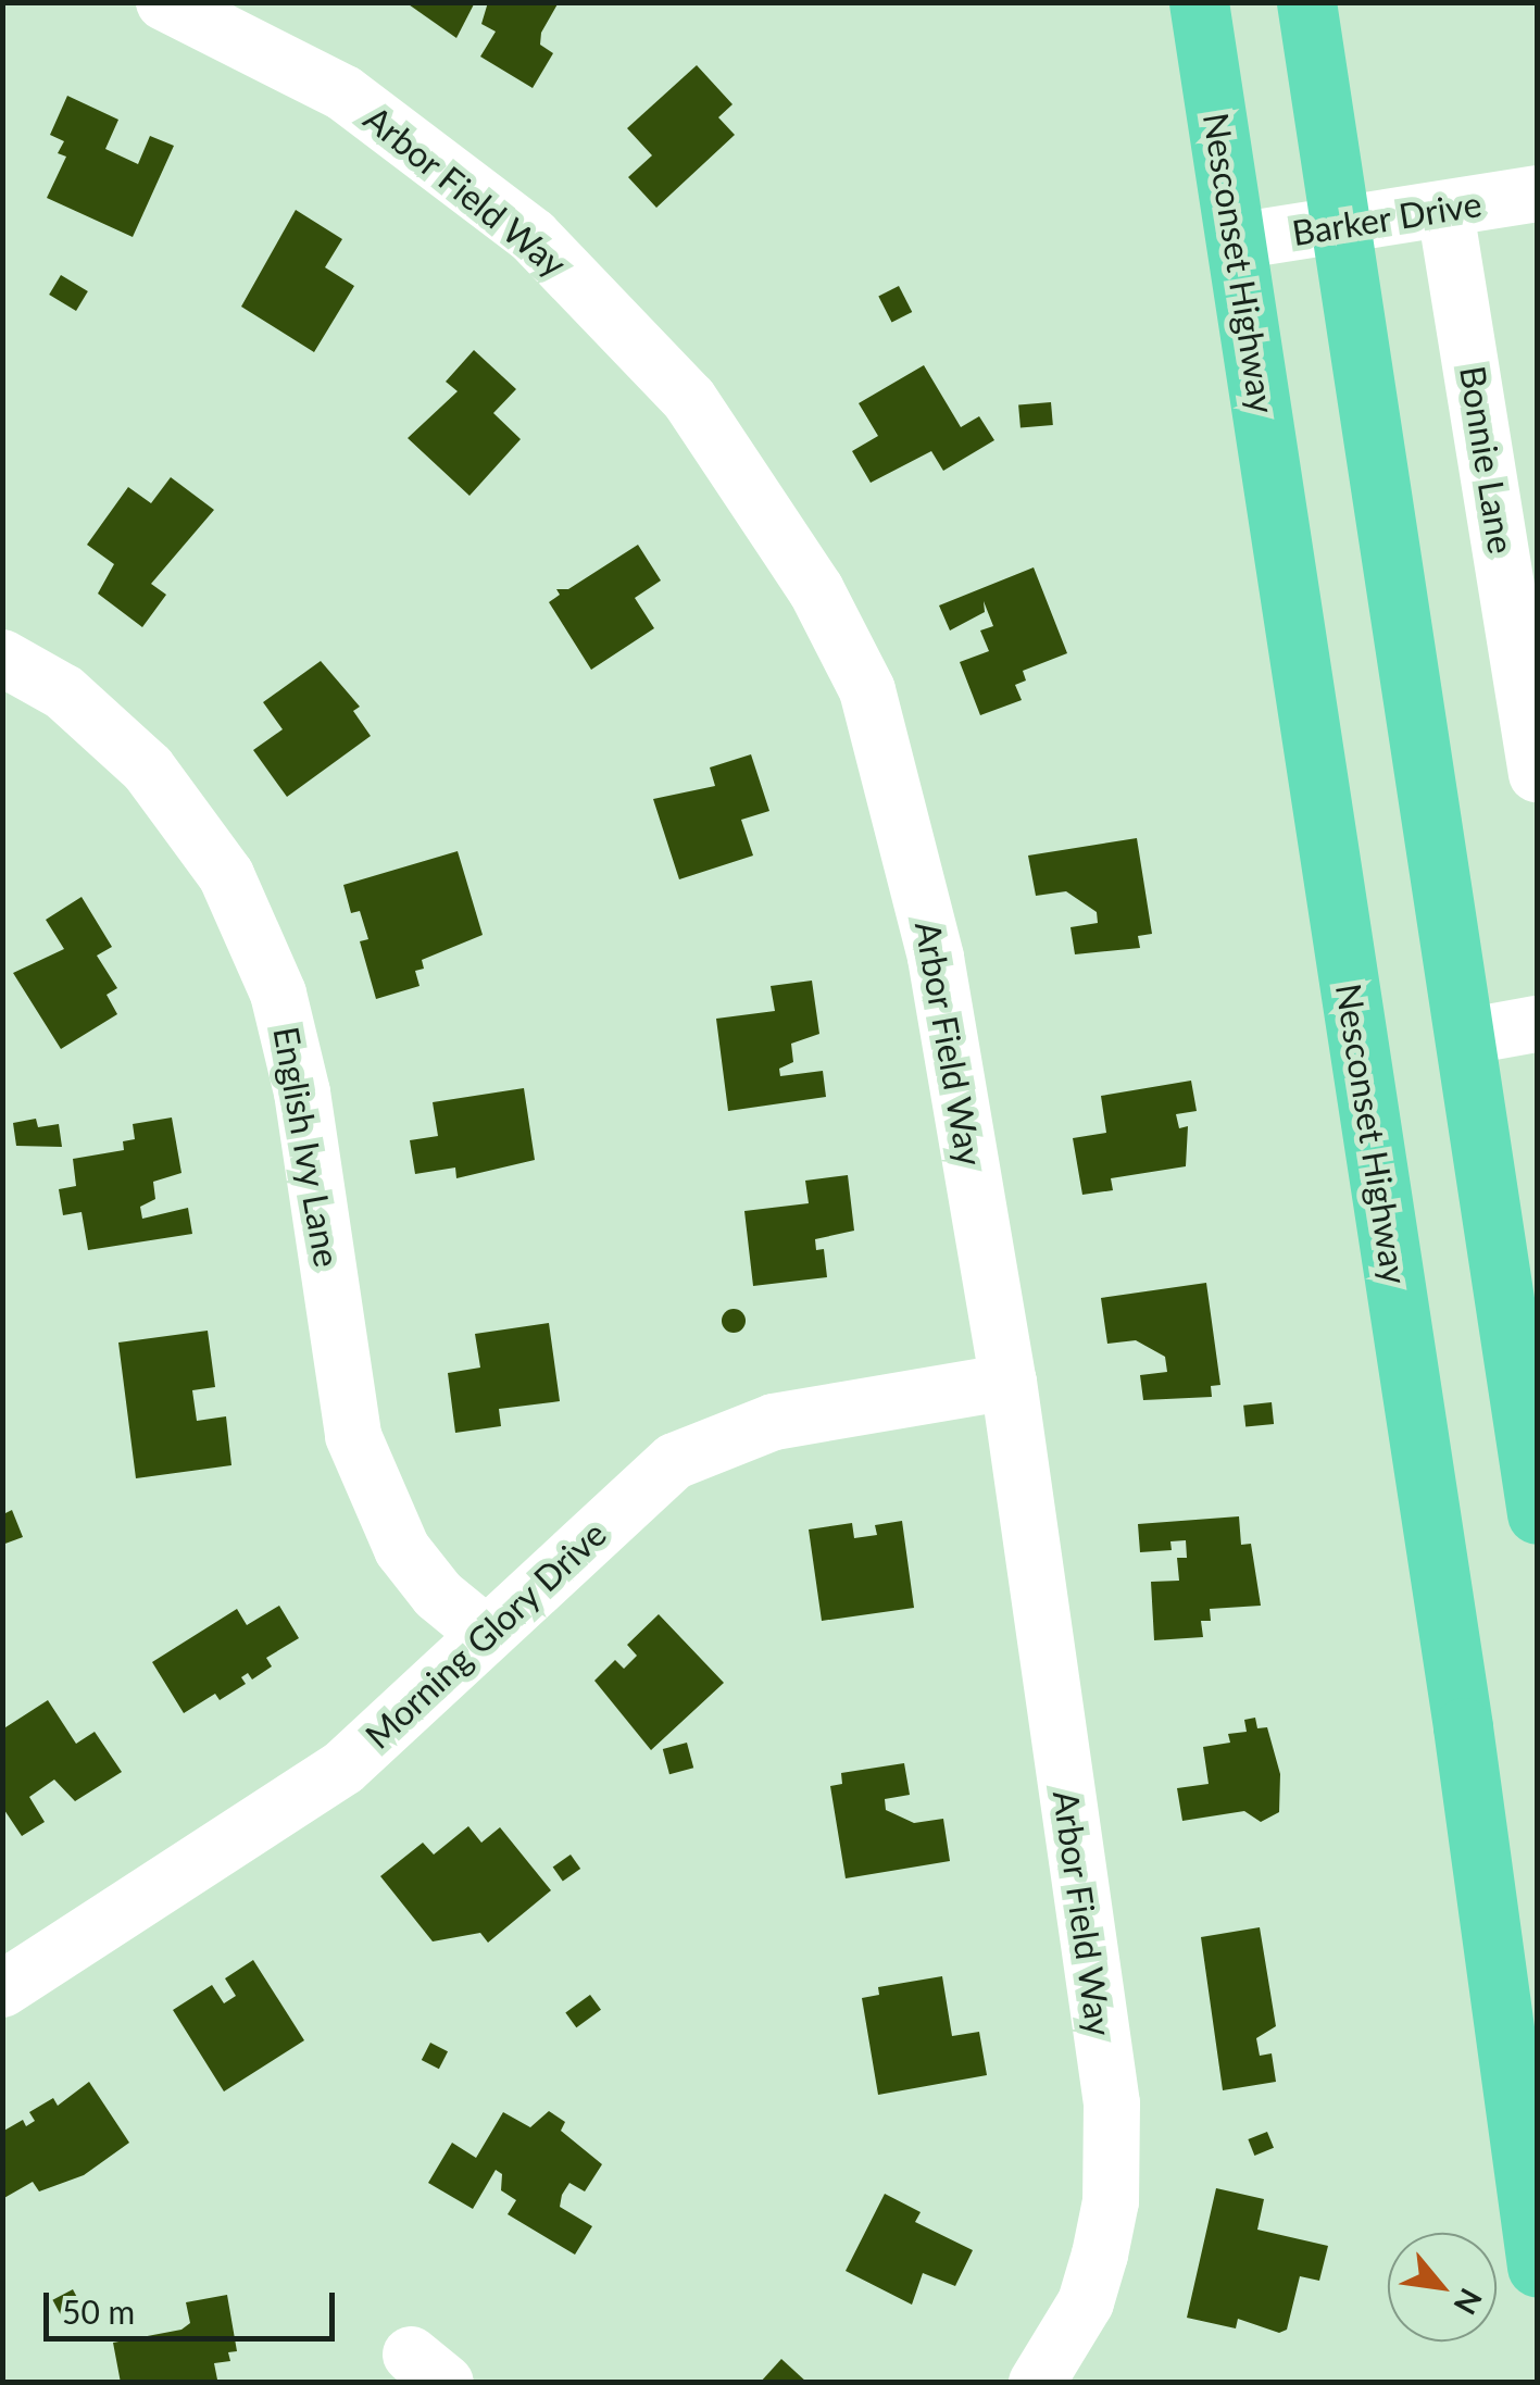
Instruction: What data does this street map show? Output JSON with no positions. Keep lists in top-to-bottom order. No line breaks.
{"streets":{"highway":["Nesconset Highway"],"street":["Arbor Field Way","Barker Drive","Bonnie Lane","English Ivy Lane","Morning Glory Drive"]},"crossings":[["Arbor Field Way","Morning Glory Drive"],["Barker Drive","Nesconset Highway"],["Barker Drive","Bonnie Lane"],["English Ivy Lane","Morning Glory Drive"]],"scale_bar":"50 m","north":"bottom right"}
